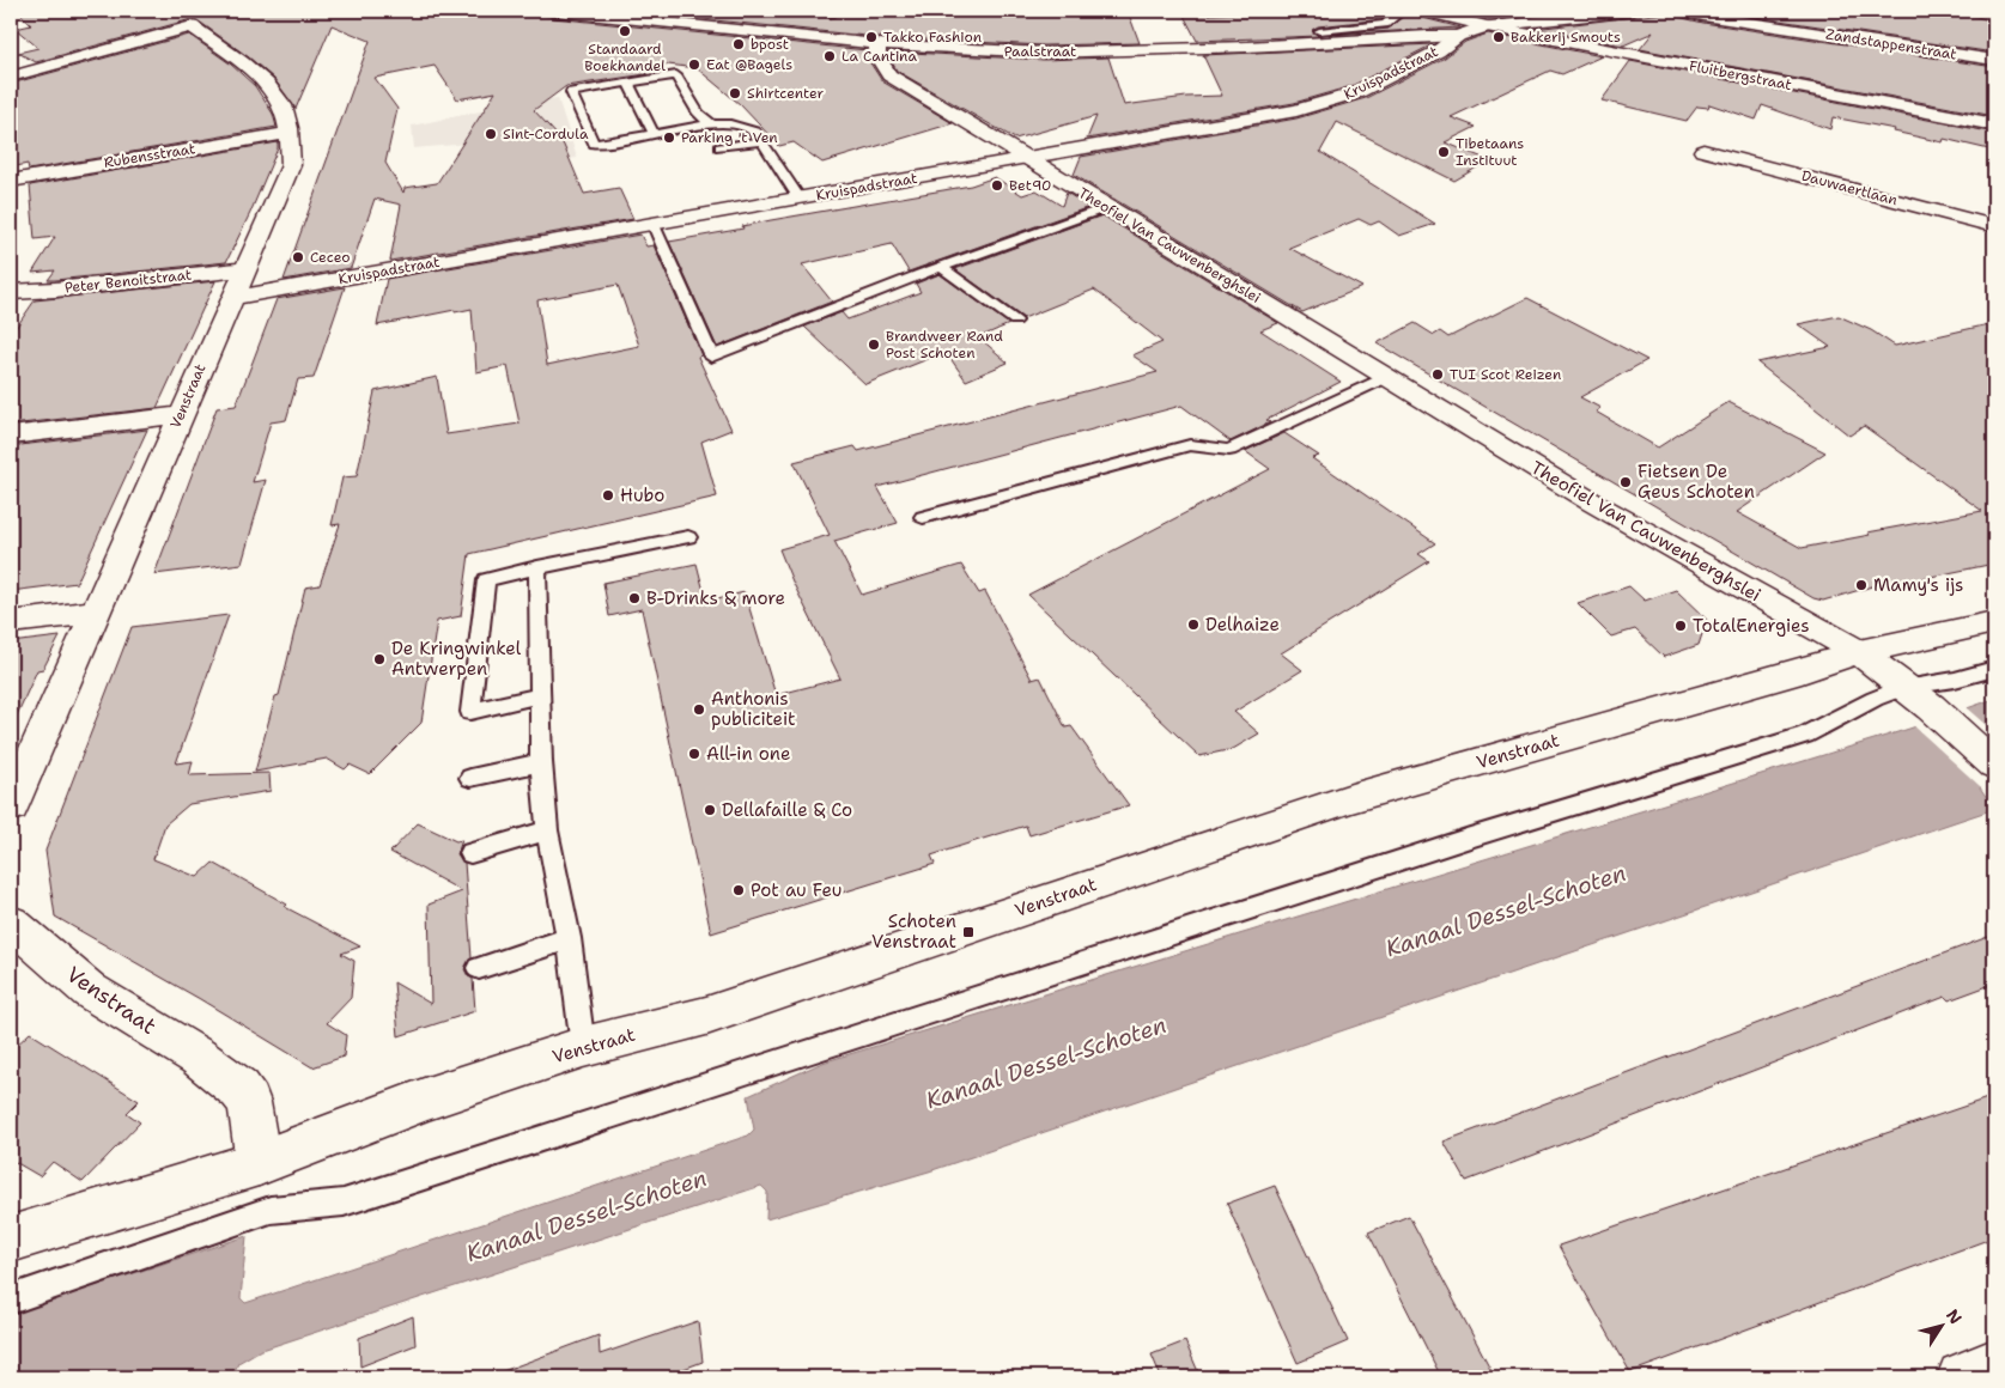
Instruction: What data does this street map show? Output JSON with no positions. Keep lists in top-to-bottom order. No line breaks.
{"streets":{"street":["Zandstappenstraat","Paalstraat","Kruispadstraat","Fluitbergstraat","Rubensstraat","Dauwaertlaan","Theofiel Van Cauwenberghslei","Peter Benoitstraat","Venstraat"]},"crossings":[["Paalstraat","Kruispadstraat"],["Paalstraat","Theofiel Van Cauwenberghslei"],["Kruispadstraat","Fluitbergstraat"],["Kruispadstraat","Theofiel Van Cauwenberghslei"],["Kruispadstraat","Venstraat"],["Rubensstraat","Venstraat"],["Theofiel Van Cauwenberghslei","Venstraat"],["Peter Benoitstraat","Venstraat"]],"water":["Kanaal Dessel-Schoten"],"places":{"other":["Standaard Boekhandel","Takko Fashion","Bakkerij Smouts","bpost","La Cantina","Eat @Bagels","Shirtcenter","Sint-Cordula","Parking 't Ven","Tibetaans Instituut","Bet90","Ceceo","Brandweer Rand Post Schoten","TUI Scot Reizen","Fietsen De Geus Schoten","Hubo","Mamy's ijs","B-Drinks & more","Delhaize","TotalEnergies","De Kringwinkel Antwerpen","Anthonis publiciteit","All-in one","Dellafaille & Co","Pot au Feu"],"transit":["Schoten Venstraat"]},"north":"top right"}
